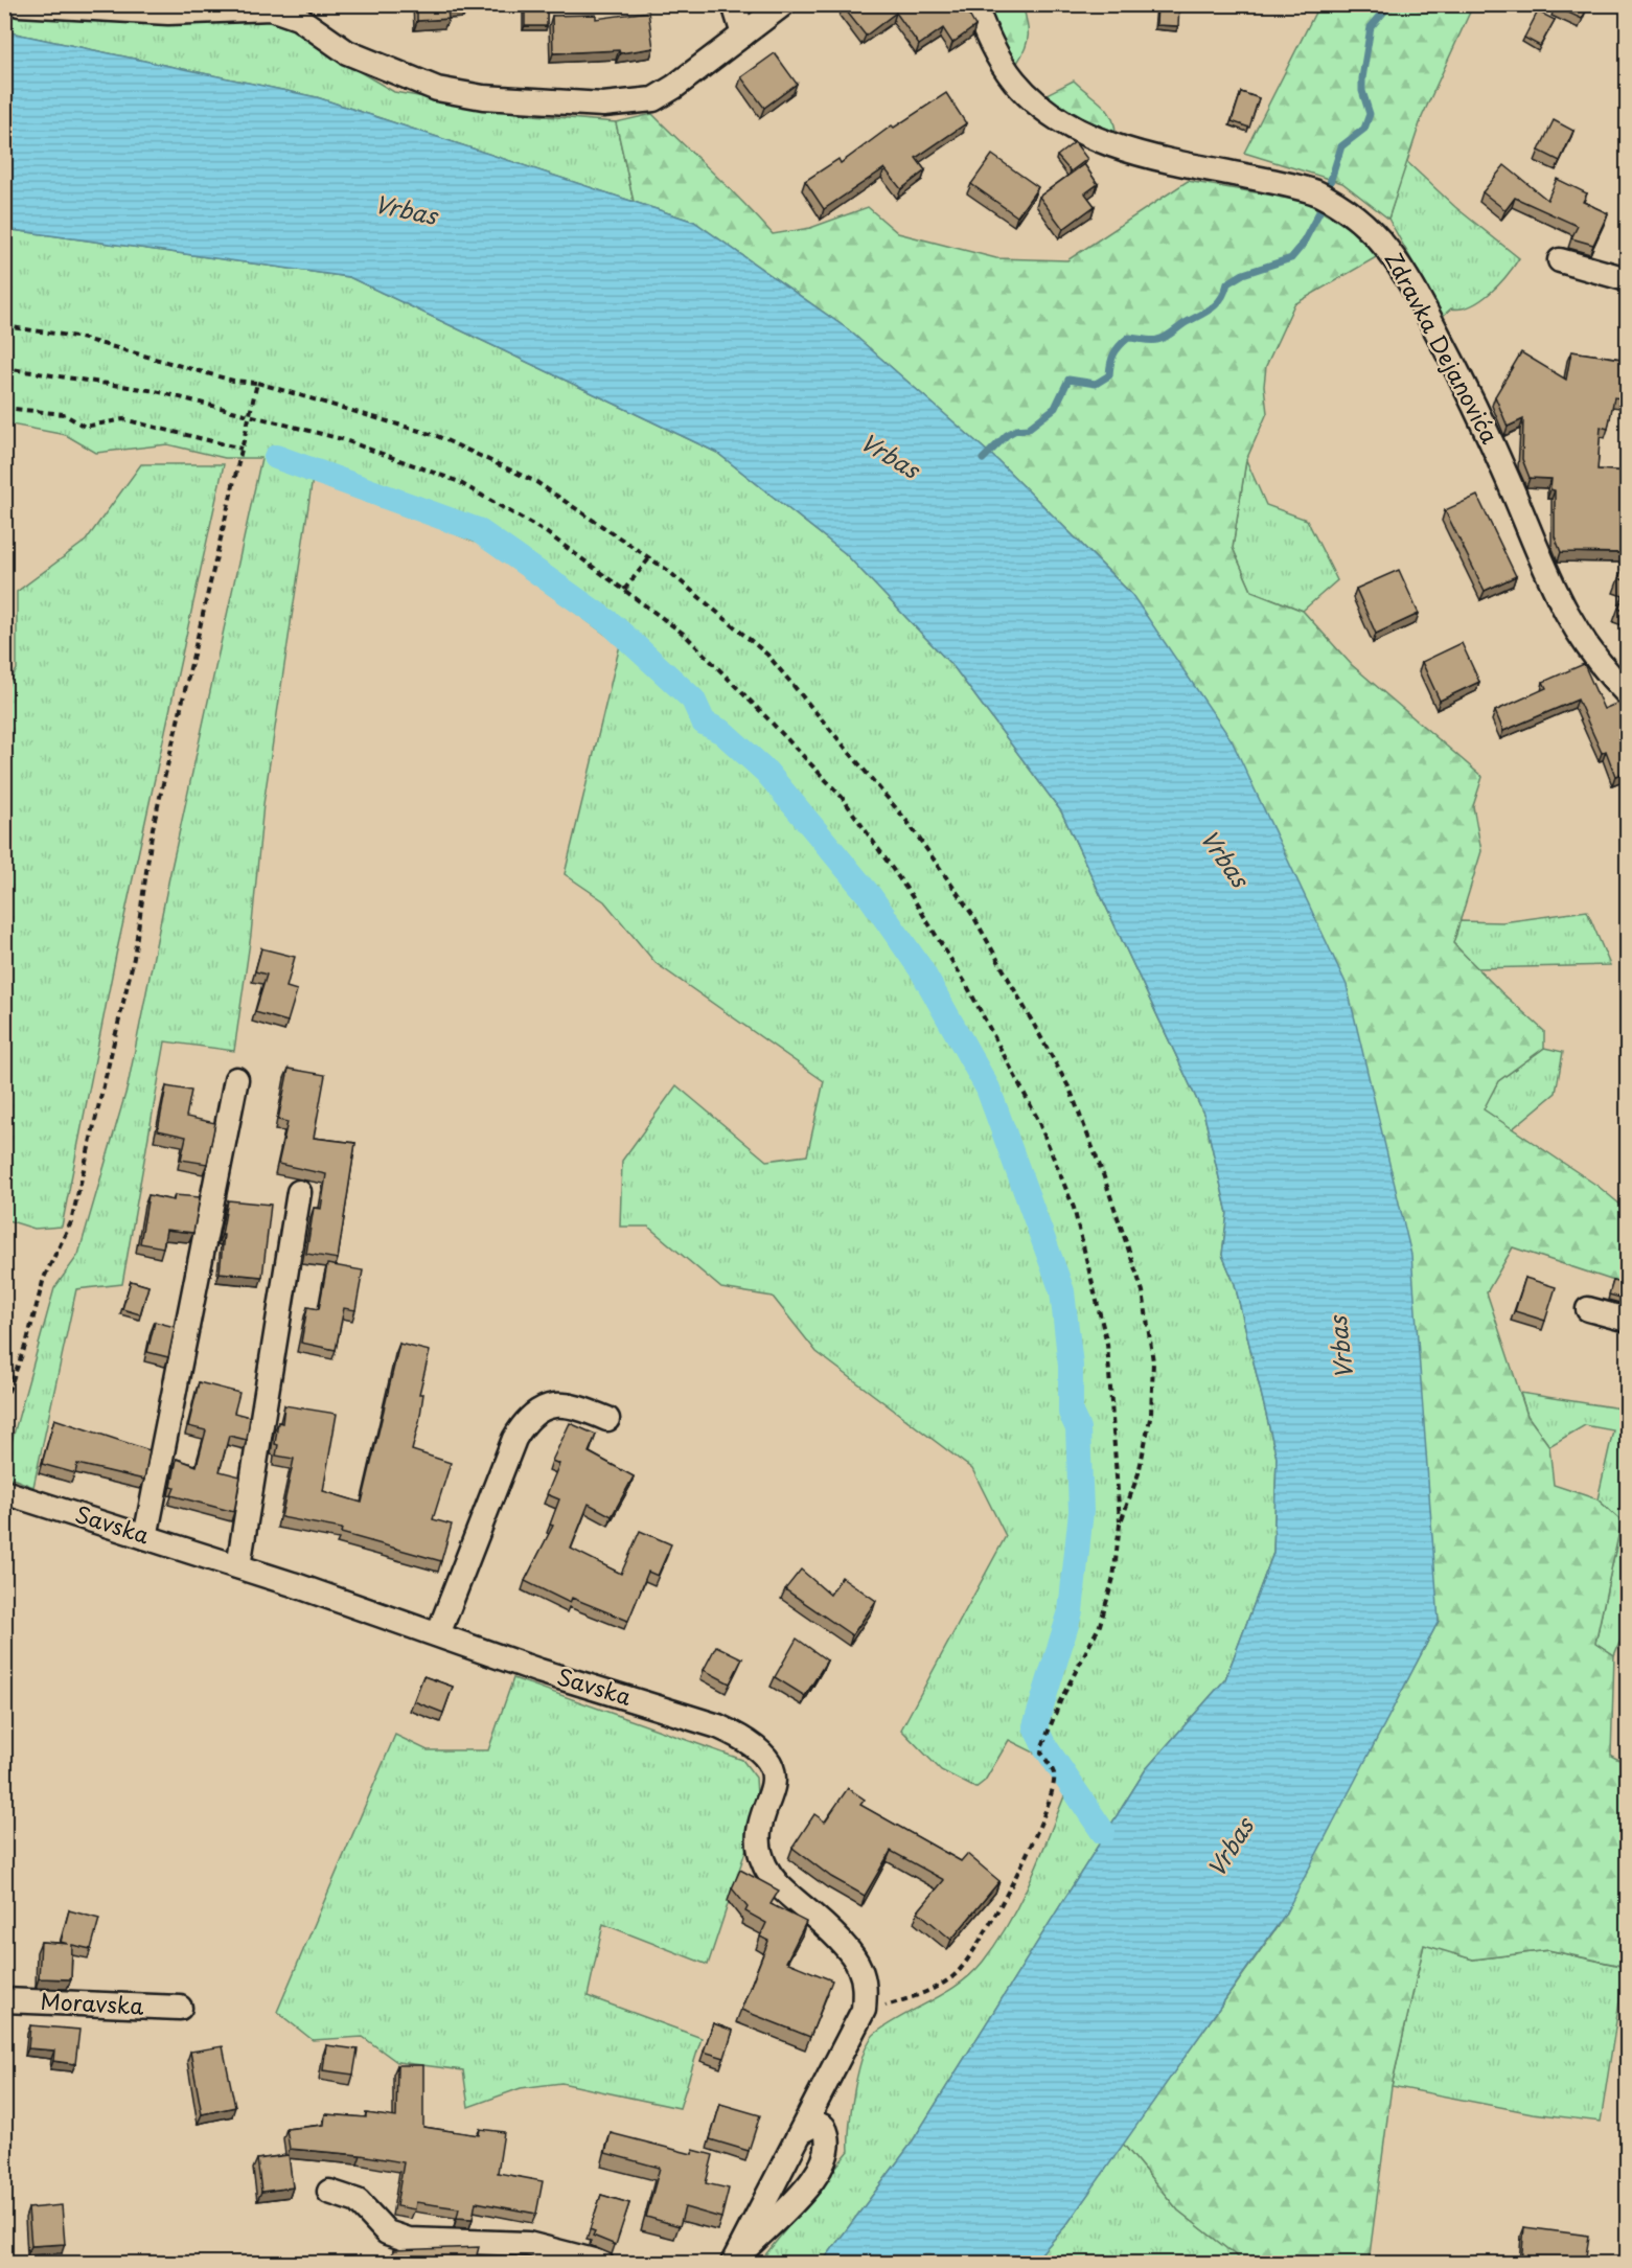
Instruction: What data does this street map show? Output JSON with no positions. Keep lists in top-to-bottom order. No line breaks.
{"streets":{"street":["Zdravka Dejanovića","Savska","Moravska"]},"water":["Vrbas"]}
